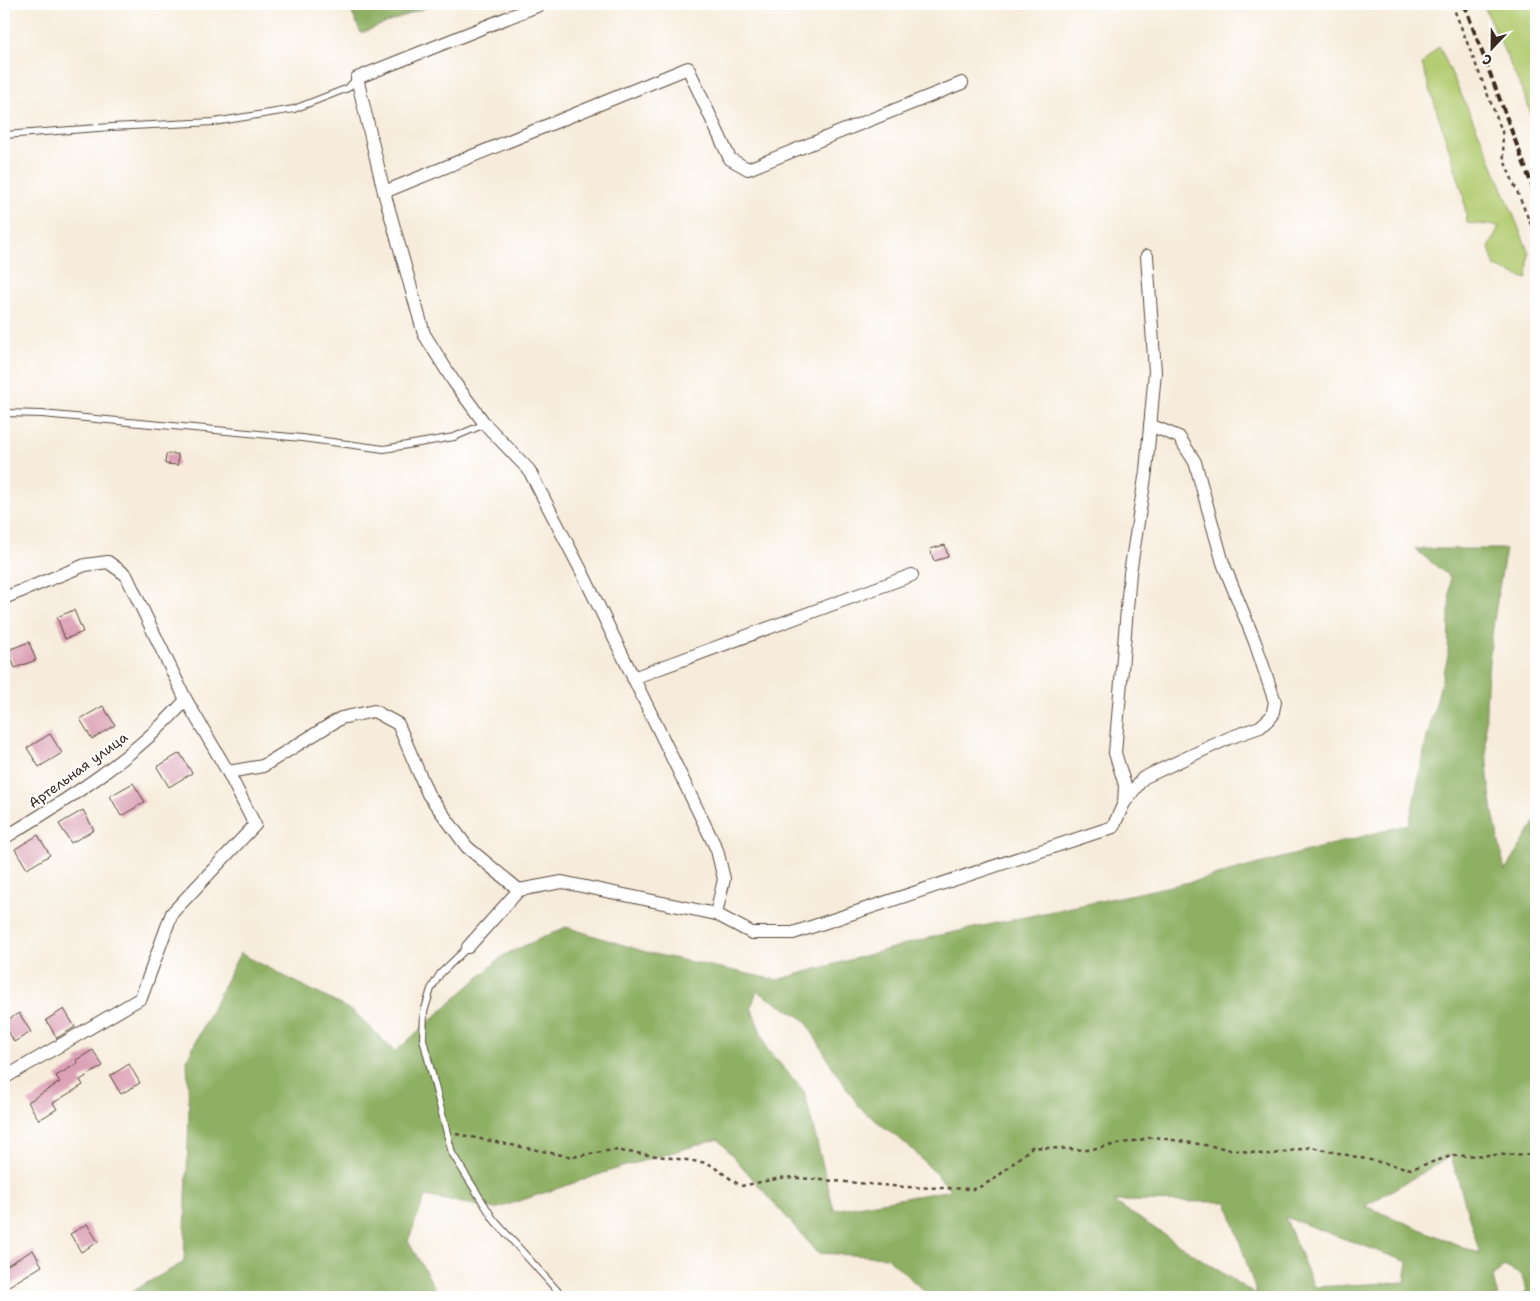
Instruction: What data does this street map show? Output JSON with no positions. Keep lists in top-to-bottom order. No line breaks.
{"streets":{"street":["Артельная улица"]},"north":"bottom"}
